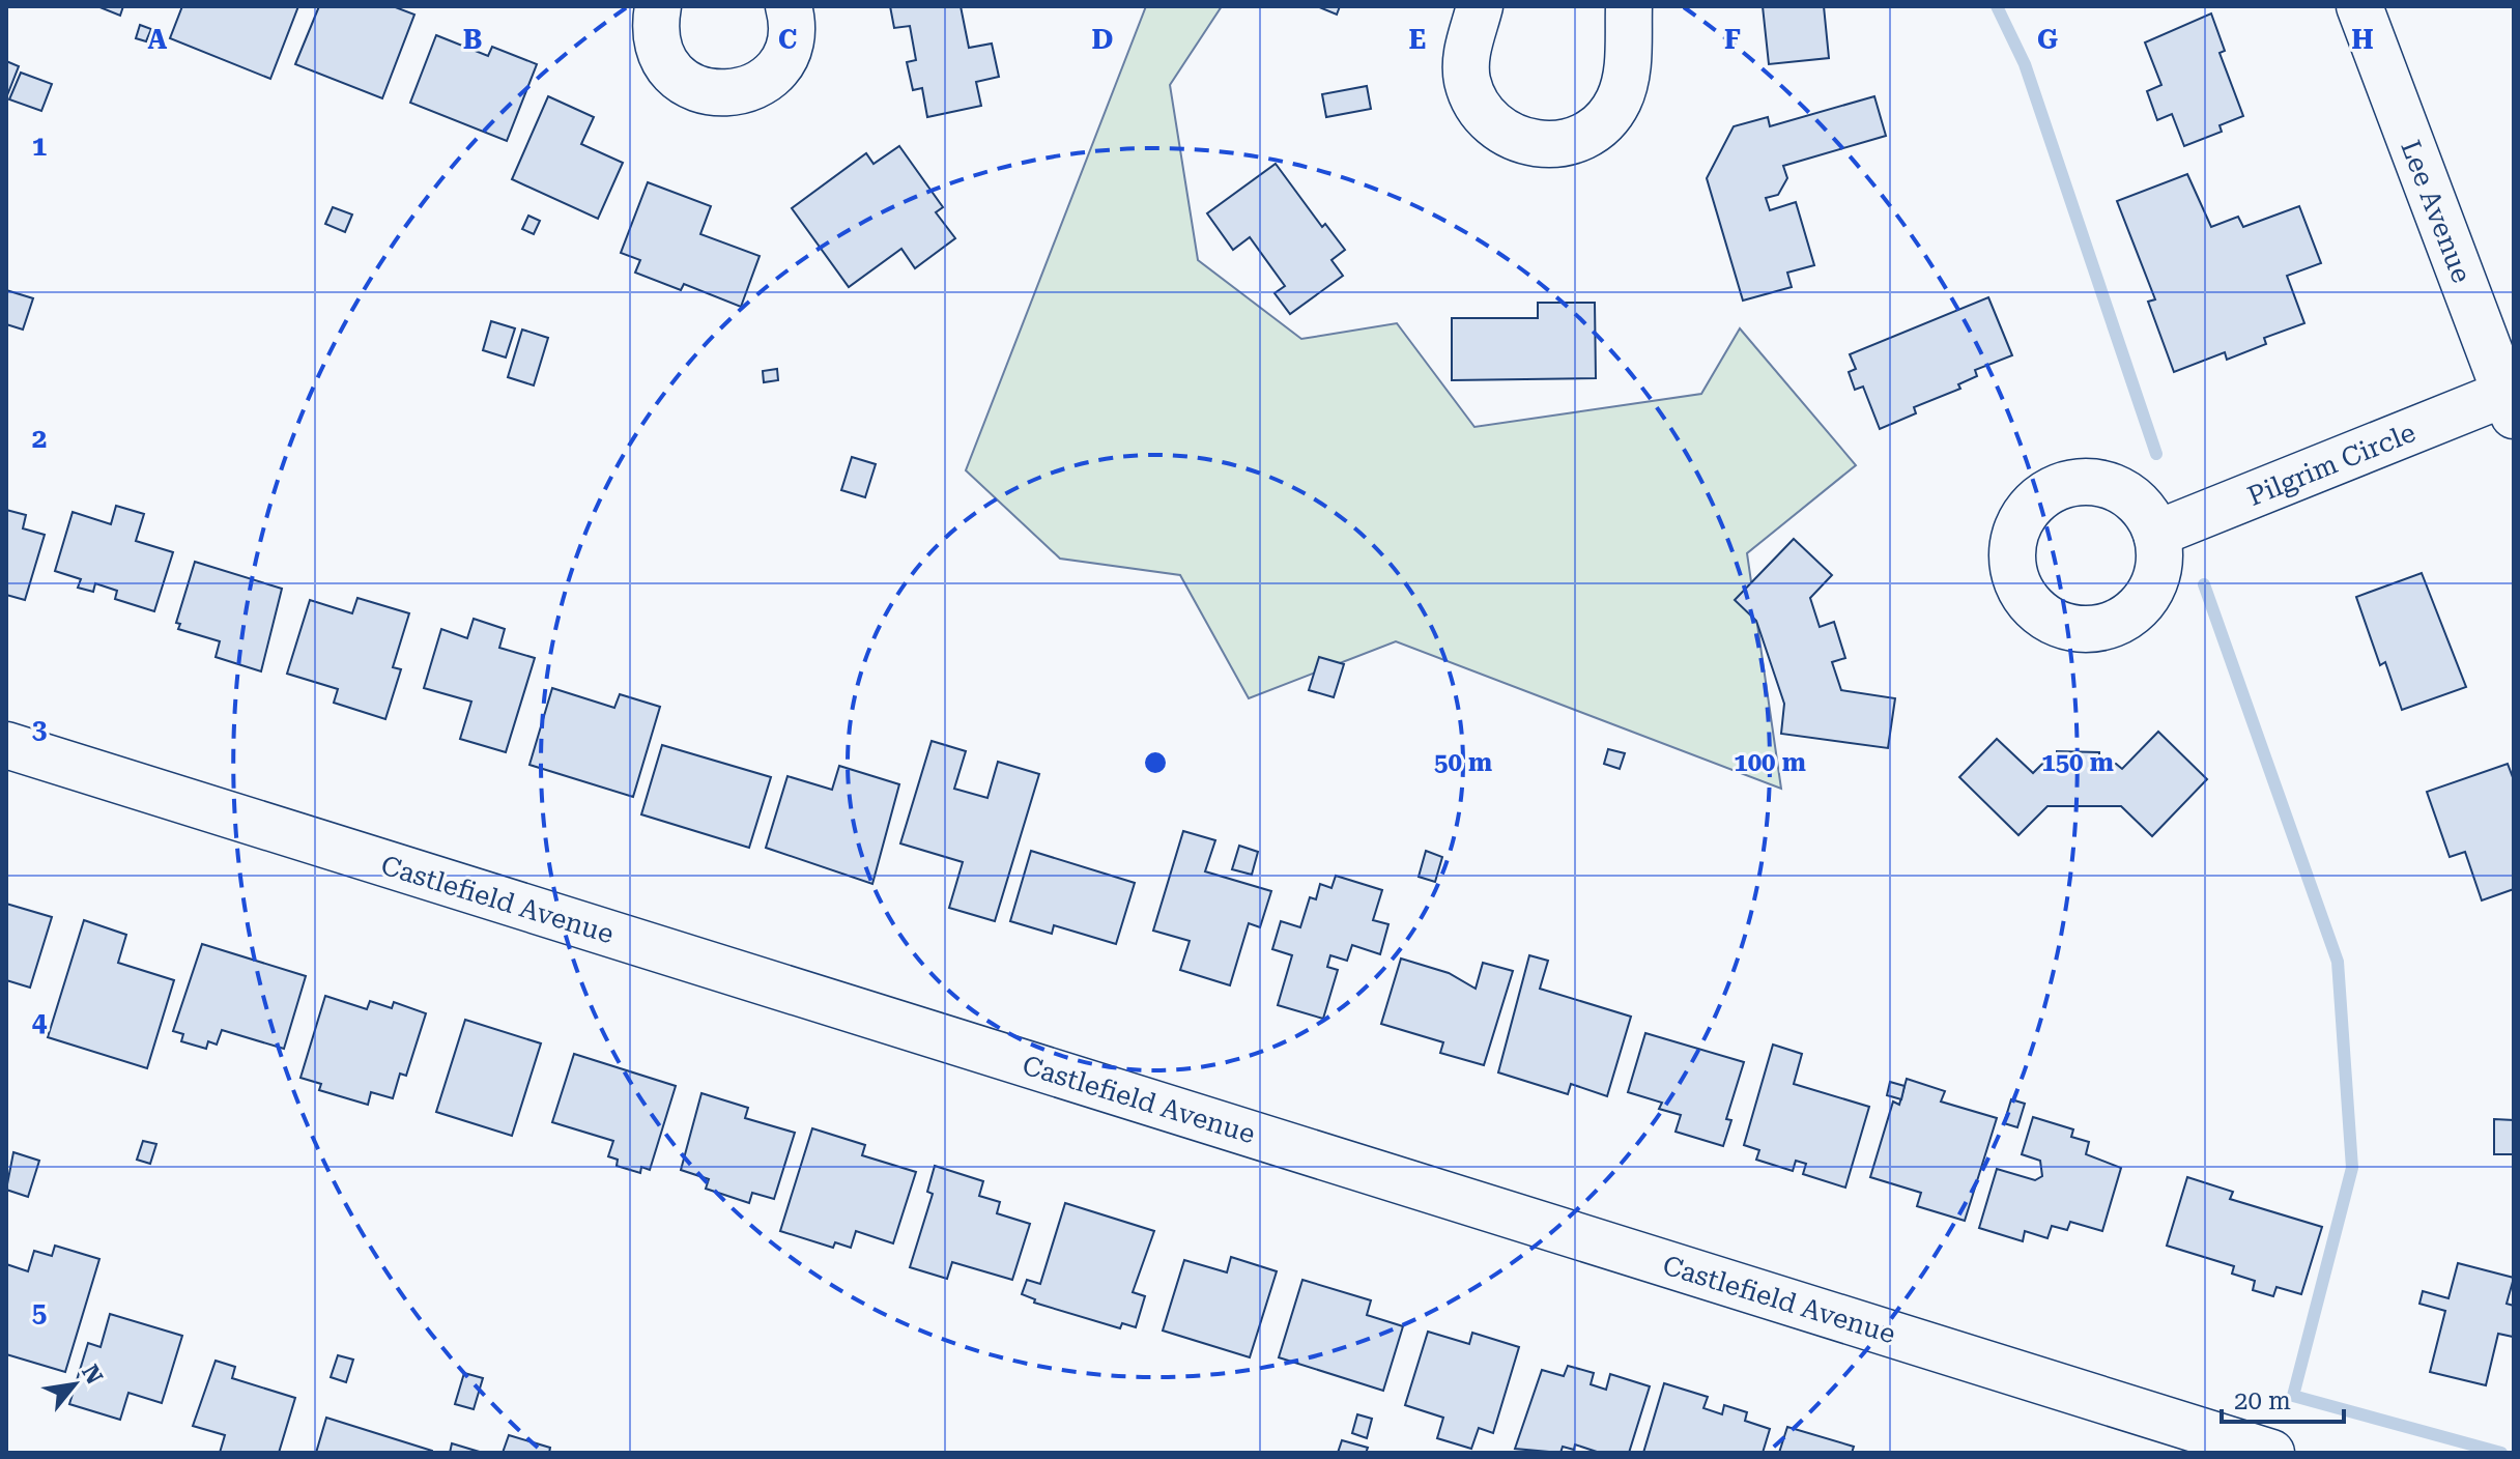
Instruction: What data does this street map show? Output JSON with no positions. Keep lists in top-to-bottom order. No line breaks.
{"streets":{"street":["Lee Avenue","Pilgrim Circle","Castlefield Avenue"]},"crossings":[["Lee Avenue","Pilgrim Circle"]],"scale_bar":"20 m","north":"top right","grid":{"columns":["A","B","C","D","E","F","G","H"],"rows":["1","2","3","4","5"]},"rings":["50 m","100 m","150 m"]}
